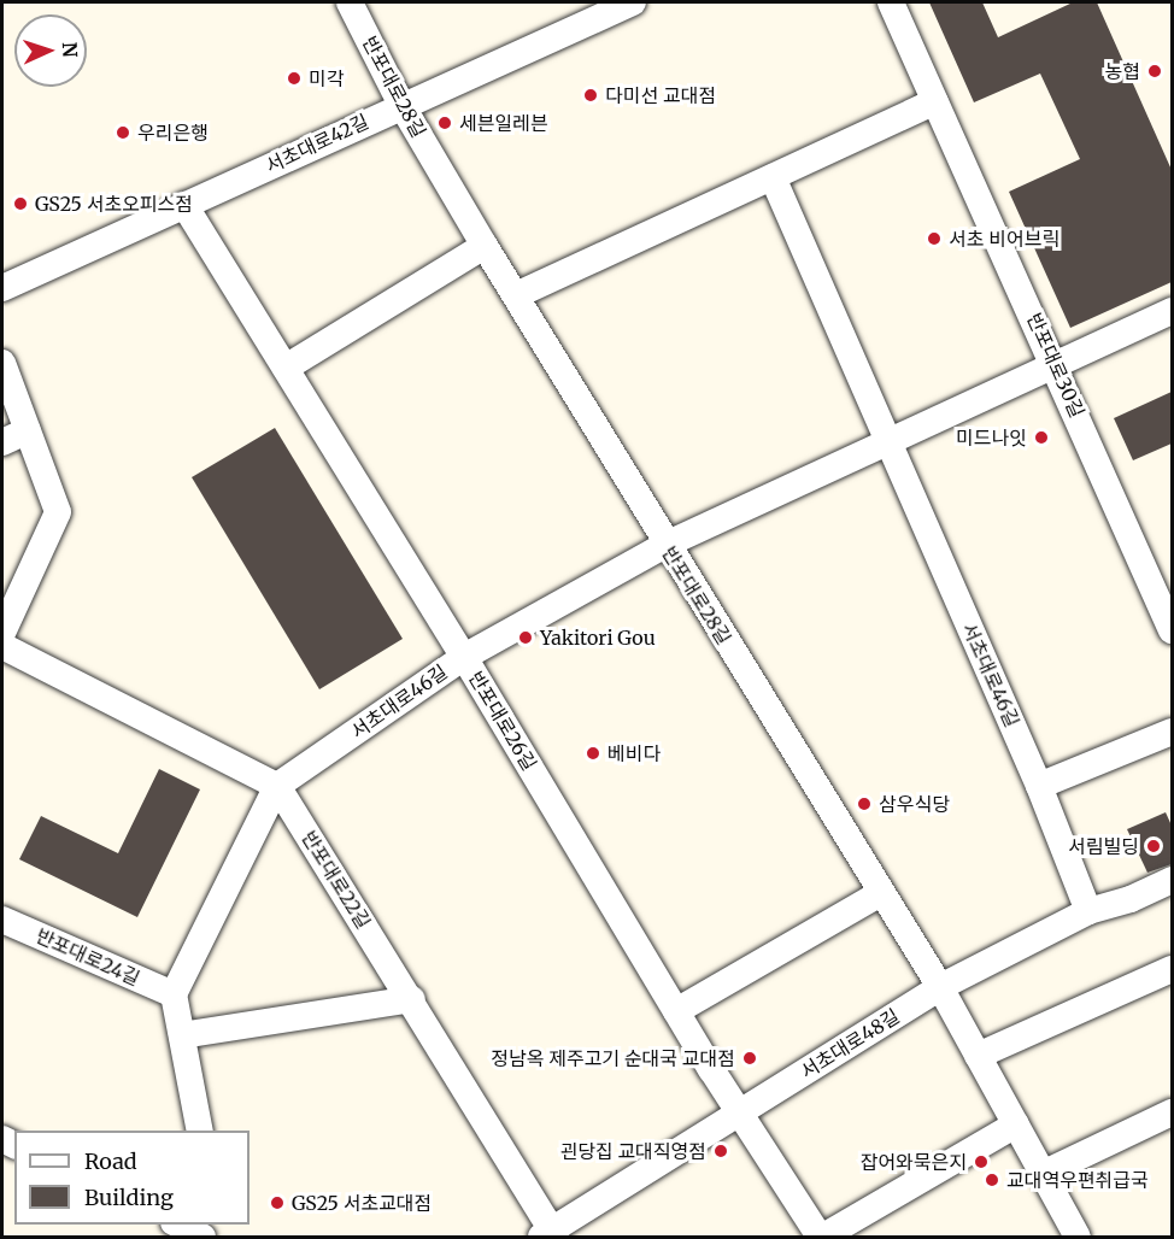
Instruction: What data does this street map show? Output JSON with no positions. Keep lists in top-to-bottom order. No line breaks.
{"streets":{"street":["반포대로28길","서초대로42길","반포대로30길","서초대로46길","반포대로26길","반포대로22길","반포대로24길","서초대로48길"]},"crossings":[["반포대로28길","서초대로42길"],["반포대로28길","서초대로46길"],["반포대로28길","서초대로48길"],["서초대로42길","반포대로26길"],["반포대로30길","서초대로46길"],["서초대로46길","반포대로26길"],["서초대로46길","반포대로22길"],["서초대로46길","반포대로24길"],["서초대로46길","서초대로48길"],["반포대로26길","서초대로48길"],["반포대로22길","서초대로48길"]],"places":["농협","미각","다미선 교대점","세븐일레븐","우리은행","GS25 서초오피스점","서초 비어브릭","미드나잇","Yakitori Gou","베비다","삼우식당","서림빌딩","정남옥 제주고기 순대국 교대점","괸당집 교대직영점","잡어와묵은지","교대역우편취급국","GS25 서초교대점"],"legend":["Road","Building"],"north":"right"}
